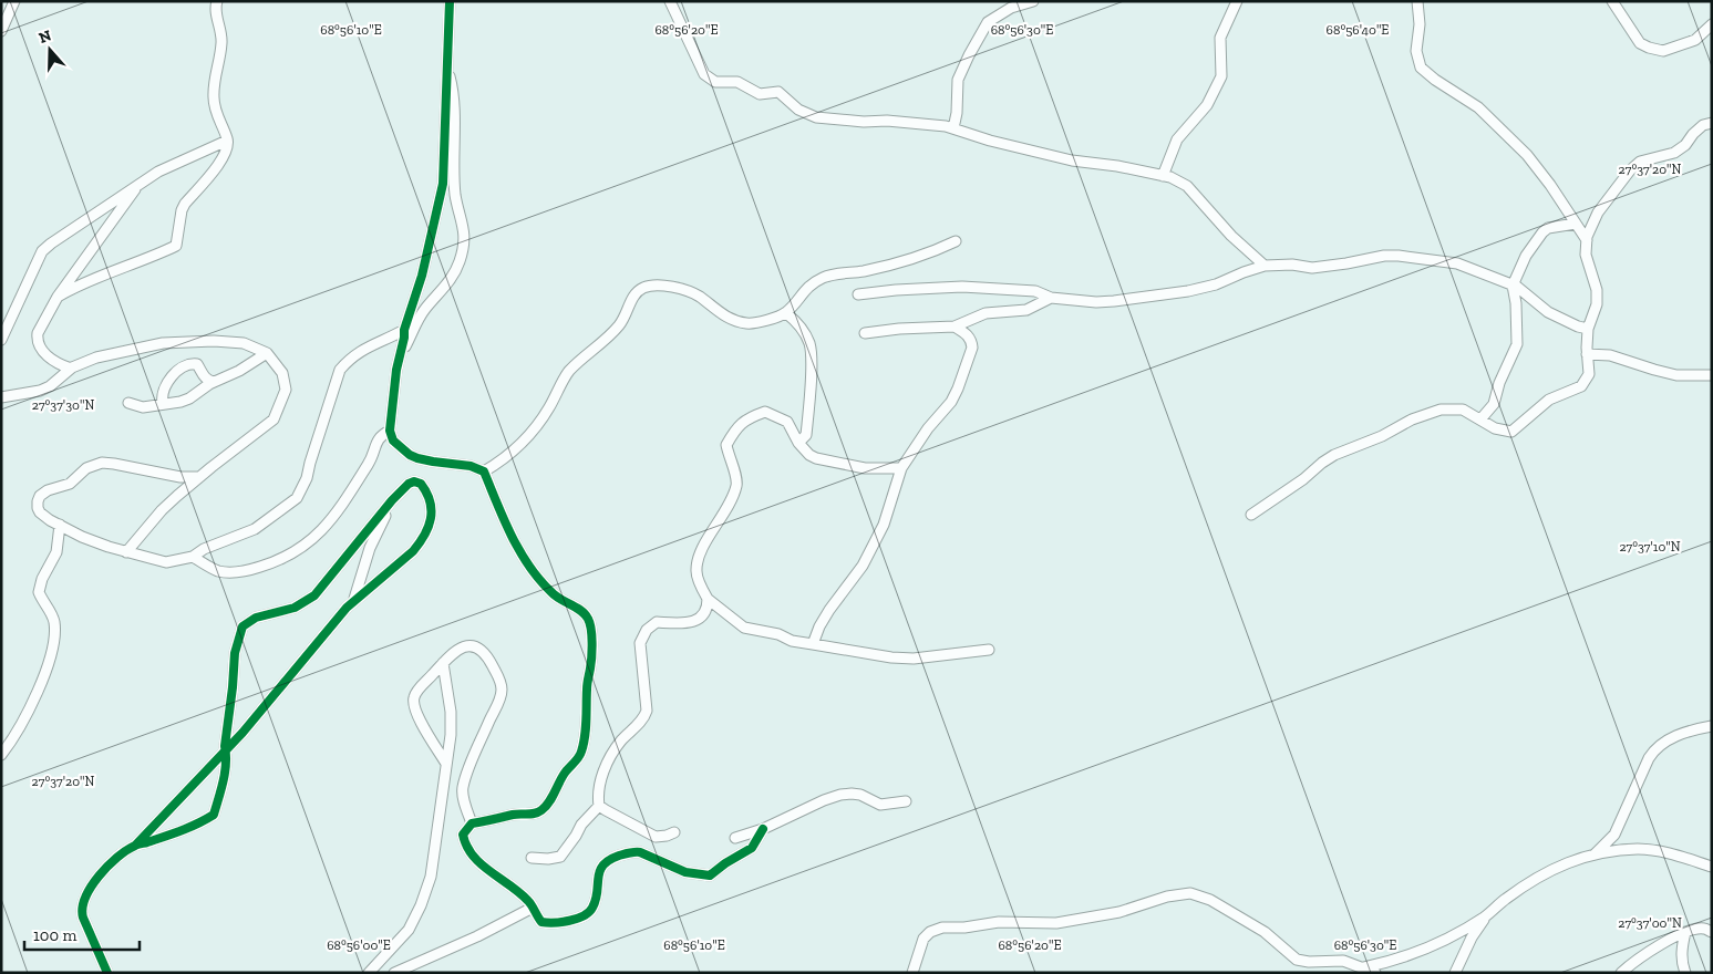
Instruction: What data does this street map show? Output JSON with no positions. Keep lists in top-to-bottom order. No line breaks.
{"scale_bar":"100 m","north":"top","coordinates":["68°56'40\"E","68°56'10\"E","68°56'20\"E","68°56'30\"E","27°37'20\"N","27°37'30\"N","27°37'10\"N","27°37'00\"N","68°56'00\"E"]}
